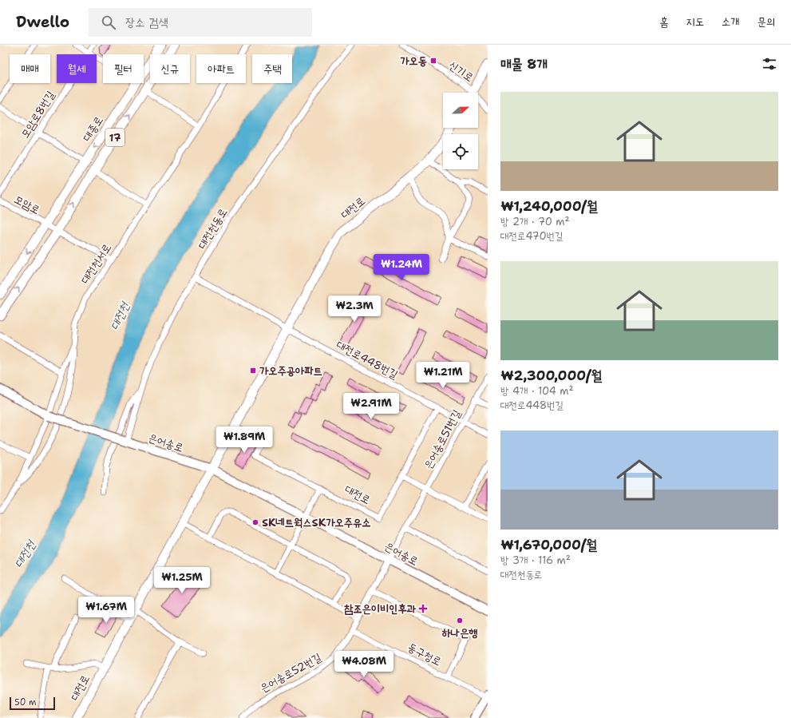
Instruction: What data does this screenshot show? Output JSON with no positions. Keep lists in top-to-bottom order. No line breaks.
{"streets":{"main road":["대종로","17","대전로","은어송로","동구청로"],"street":["신기로","모암로8번길","모암로","대전천동로","대전천서로","대전로448번길","은어송로51번길","은어송로52번길"]},"crossings":[["대종로","모암로"],["대전로","대전로448번길"],["대전로","은어송로"],["대전천동로","은어송로"],["대전천서로","은어송로"],["대전로448번길","은어송로51번길"],["은어송로51번길","은어송로"],["은어송로51번길","은어송로52번길"],["은어송로","은어송로52번길"],["동구청로","은어송로52번길"]],"water":["대전천"],"places":{"transit":["가오동","가오주공아파트"],"other":["SK네트웍스SK가오주유소","하나은행"],"health":["참조은이비인후과"]},"scale_bar":"50 m","north":"right","page":{"header":"Dwello","search":"장소 검색","nav":["홈","지도","소개","문의"],"heading":"매물 8개","chip":["매매","월세","필터","신규","아파트","주택"],"list":[{"name":"₩1,240,000/월","note":"방 2개 · 70 m² · 대전로470번길"},{"name":"₩2,300,000/월","note":"방 4개 · 104 m² · 대전로448번길"},{"name":"₩1,670,000/월","note":"방 3개 · 116 m² · 대전천동로"}],"price":["₩1.24M","₩2.3M","₩1.21M","₩2.91M","₩1.89M","₩1.25M","₩1.67M","₩4.08M"],"scale":"50 m"}}
